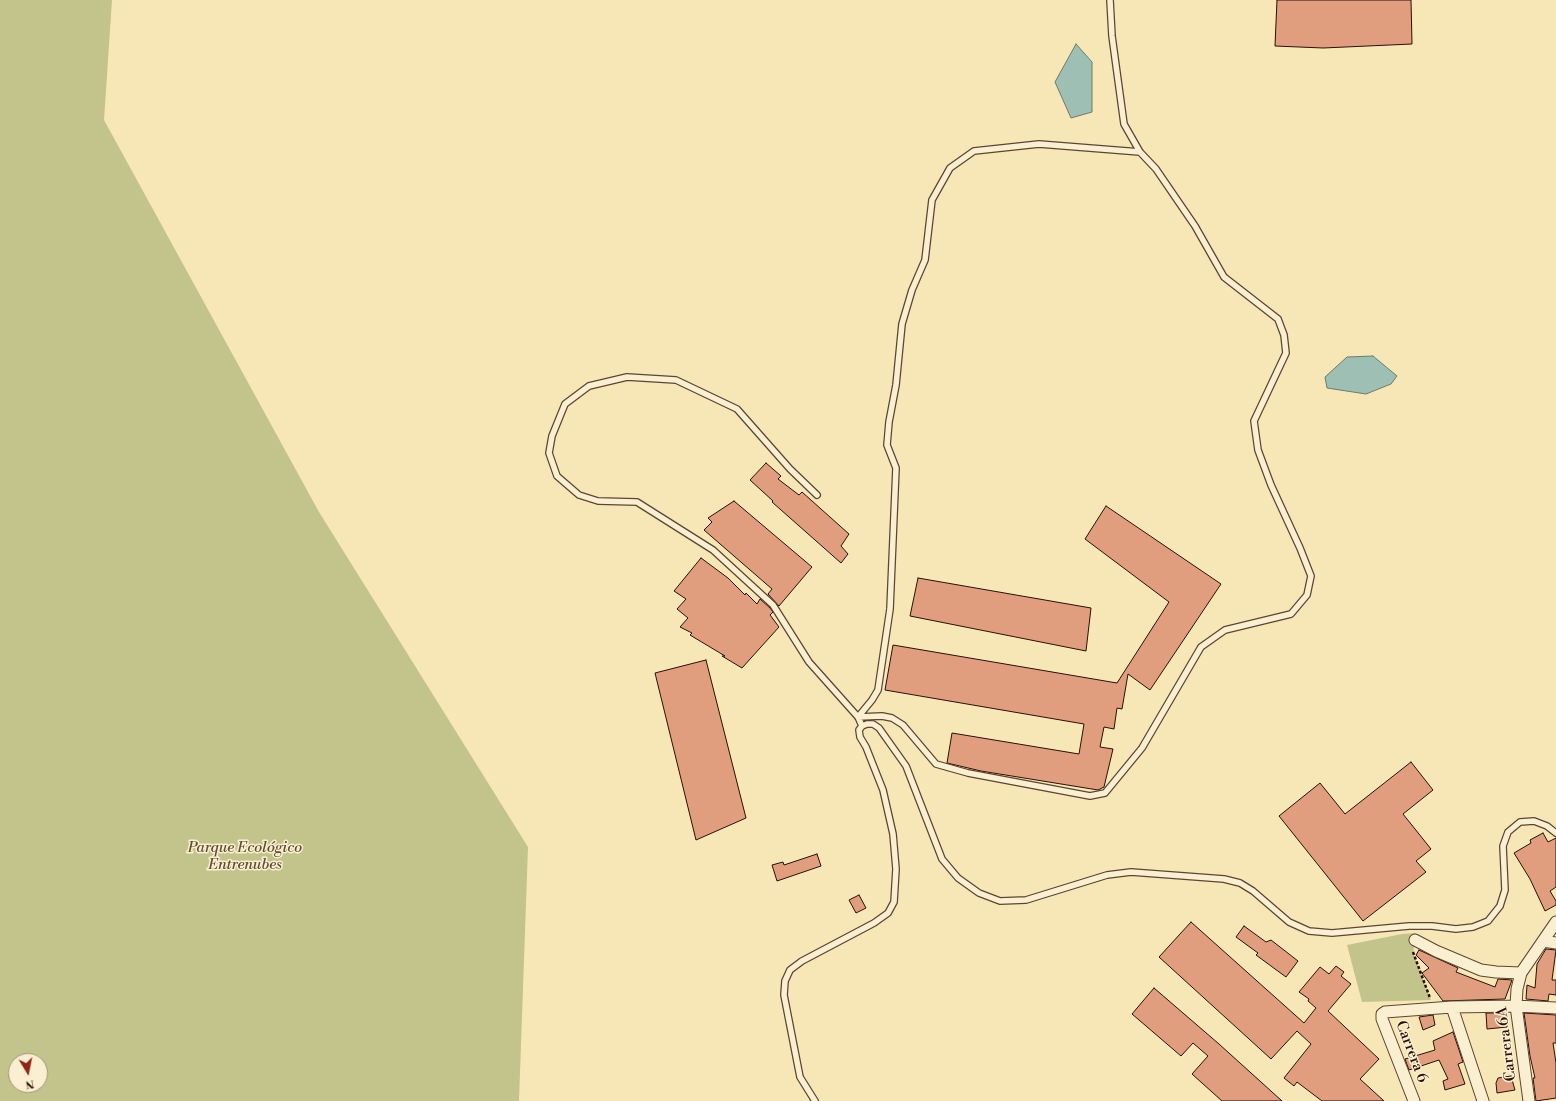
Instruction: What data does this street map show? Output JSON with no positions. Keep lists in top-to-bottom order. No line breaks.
{"streets":{"street":["Carrera 6A","Carrera 6"]},"parks":["Parque Ecológico Entrenubes"],"north":"bottom"}
